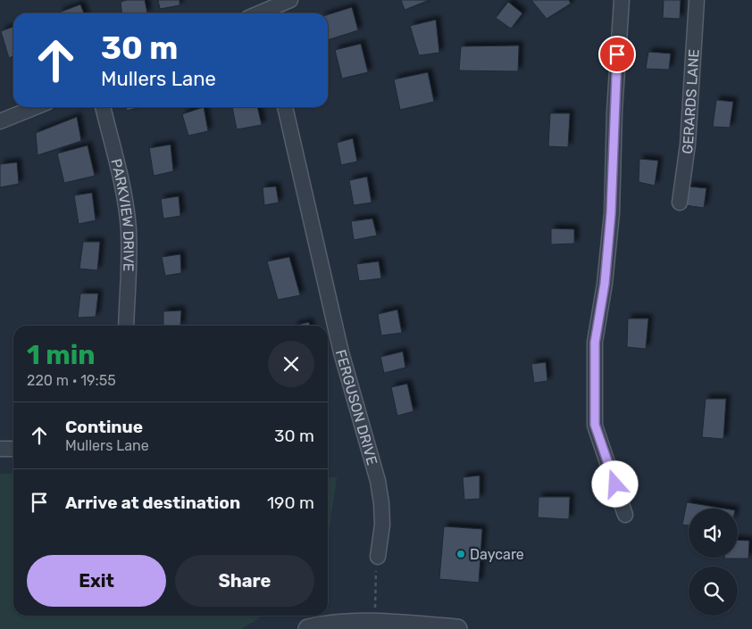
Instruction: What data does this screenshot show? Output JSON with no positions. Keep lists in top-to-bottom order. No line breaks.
{"streets":{"street":["GERARDS LANE","PARKVIEW DRIVE","FERGUSON DRIVE"]},"places":["Daycare"],"page":{"turn":["30 m","Mullers Lane"],"heading":["1 min","220 m · 19:55"],"list":[{"name":"Continue","note":"Mullers Lane","value":"30 m"},{"name":"Arrive at destination","value":"190 m"}],"buttons":["Exit","Share"]}}
